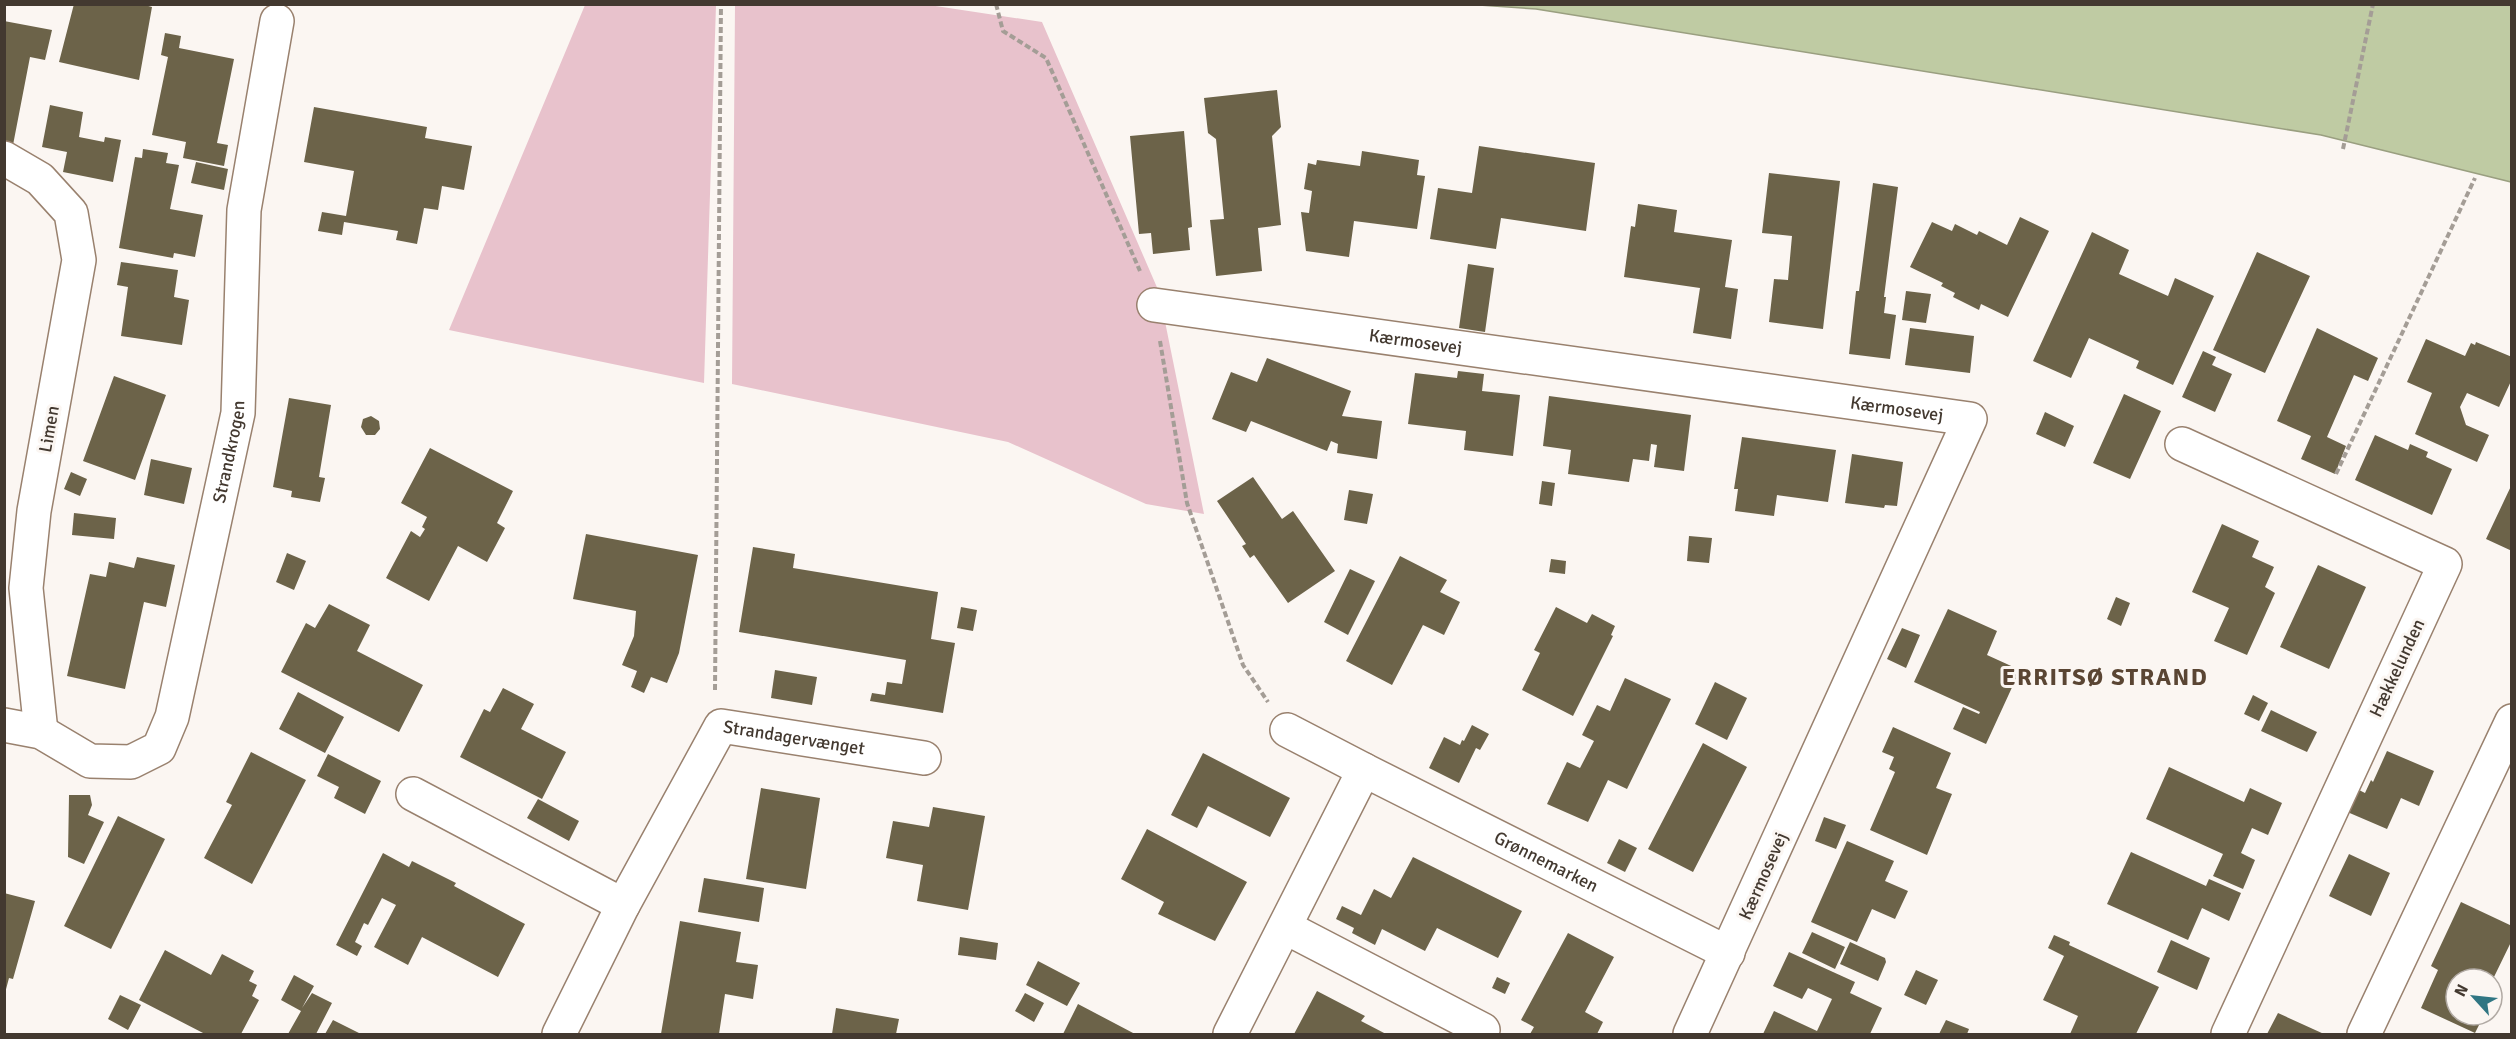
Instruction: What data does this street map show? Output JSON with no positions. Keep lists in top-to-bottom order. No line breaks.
{"streets":{"street":["Kærmosevej","Limen","Strandkrogen","Hækkelunden","Strandagervænget","Grønnemarken"]},"crossings":[["Kærmosevej","Grønnemarken"],["Limen","Strandkrogen"]],"districts":["ERRITSØ STRAND"],"north":"top left"}
